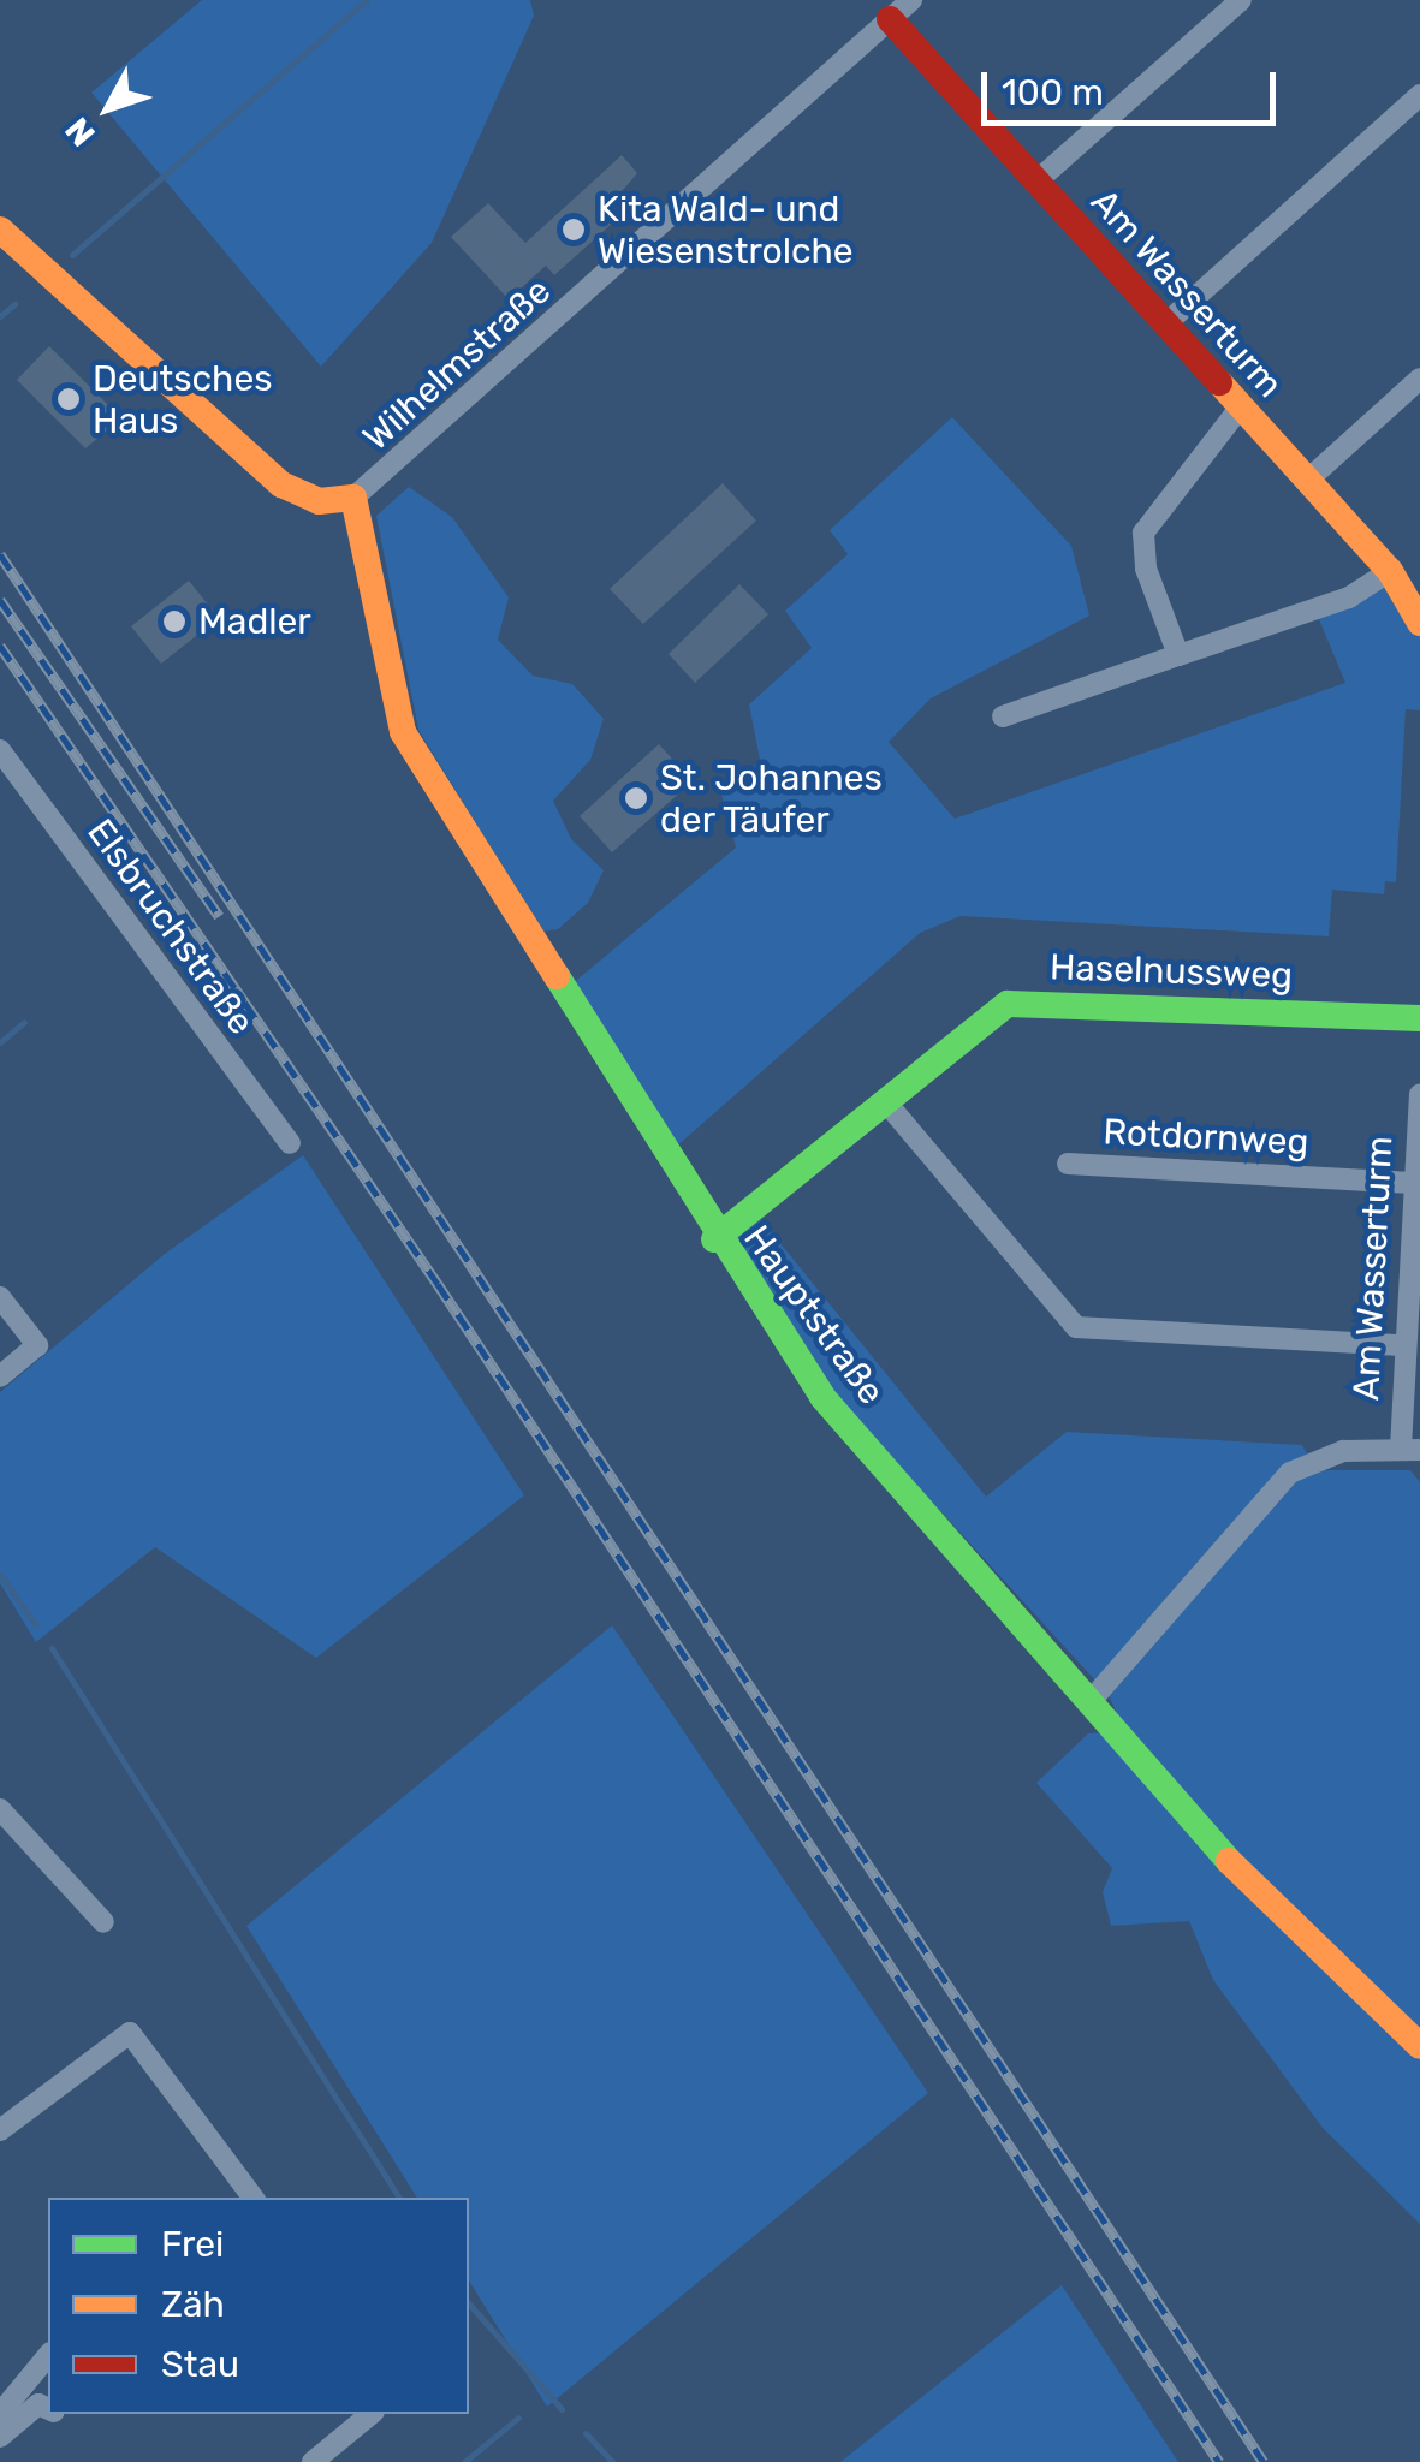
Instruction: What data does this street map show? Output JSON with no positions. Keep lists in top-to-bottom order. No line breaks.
{"streets":{"street":["Am Wasserturm","Wilhelmstraße","Elsbruchstraße","Haselnussweg","Rotdornweg","Hauptstraße"]},"crossings":[["Am Wasserturm","Wilhelmstraße"],["Am Wasserturm","Rotdornweg"],["Wilhelmstraße","Hauptstraße"],["Haselnussweg","Hauptstraße"]],"places":["Kita Wald- und Wiesenstrolche","Deutsches Haus","Madler","St. Johannes der Täufer"],"legend":["Frei","Zäh","Stau"],"scale_bar":"100 m","north":"bottom left"}
